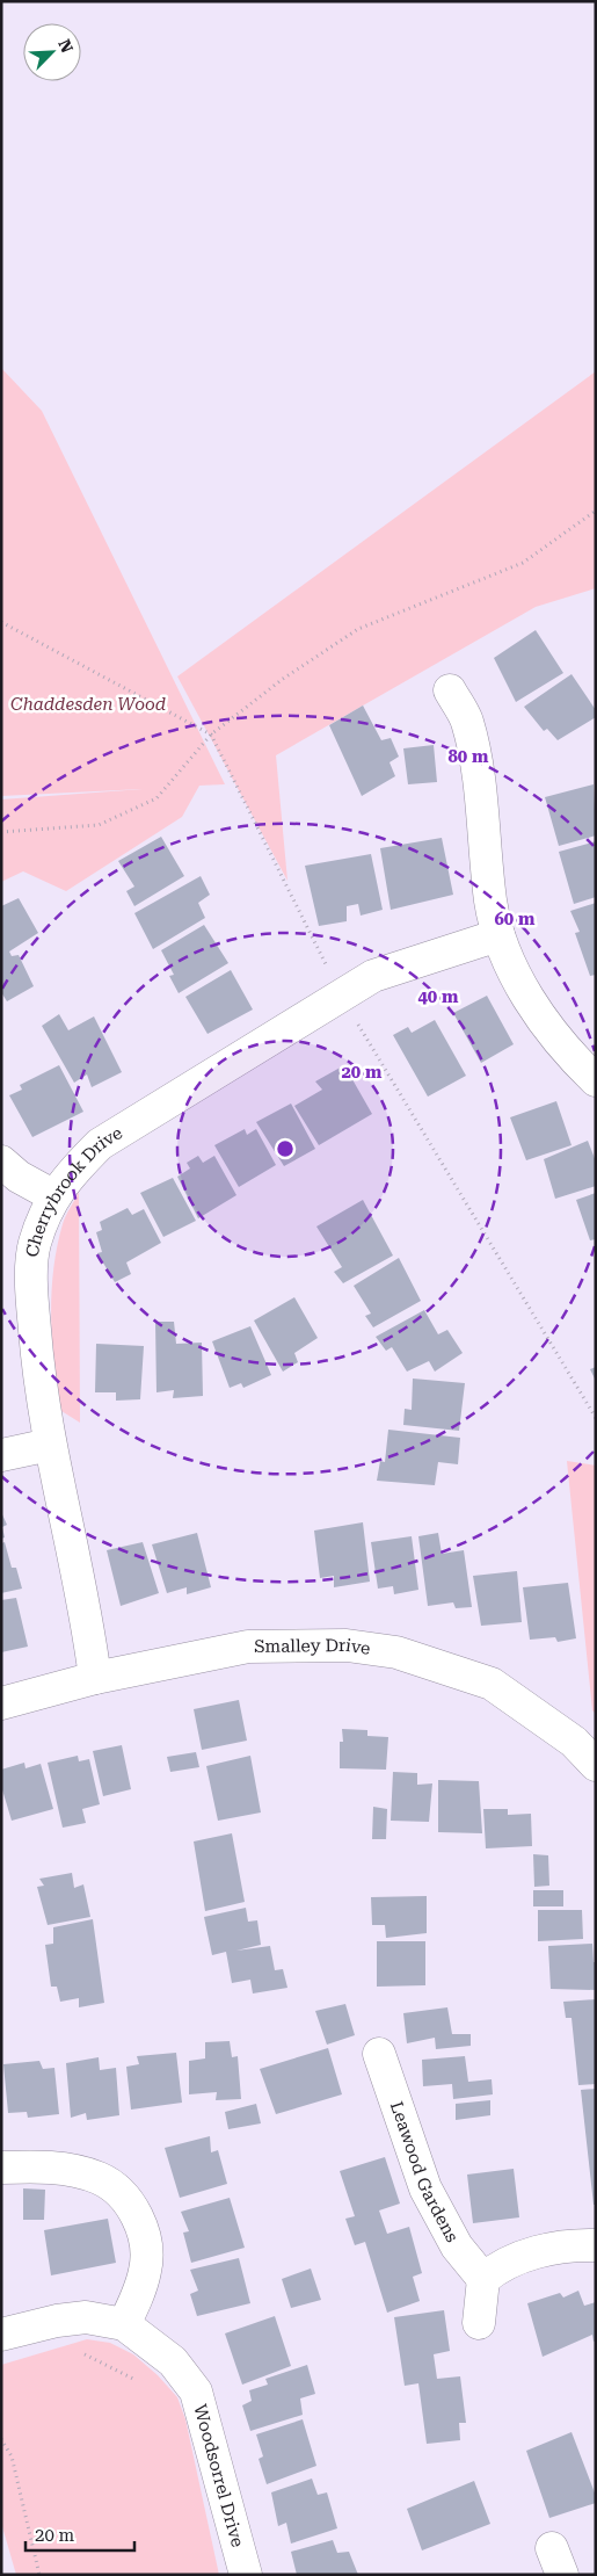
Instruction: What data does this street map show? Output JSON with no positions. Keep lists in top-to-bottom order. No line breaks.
{"streets":{"street":["Cherrybrook Drive","Smalley Drive","Leawood Gardens","Woodsorrel Drive"]},"crossings":[["Cherrybrook Drive","Smalley Drive"]],"parks":["Chaddesden Wood"],"scale_bar":"20 m","north":"top right","rings":["80 m","60 m","40 m","20 m"]}
